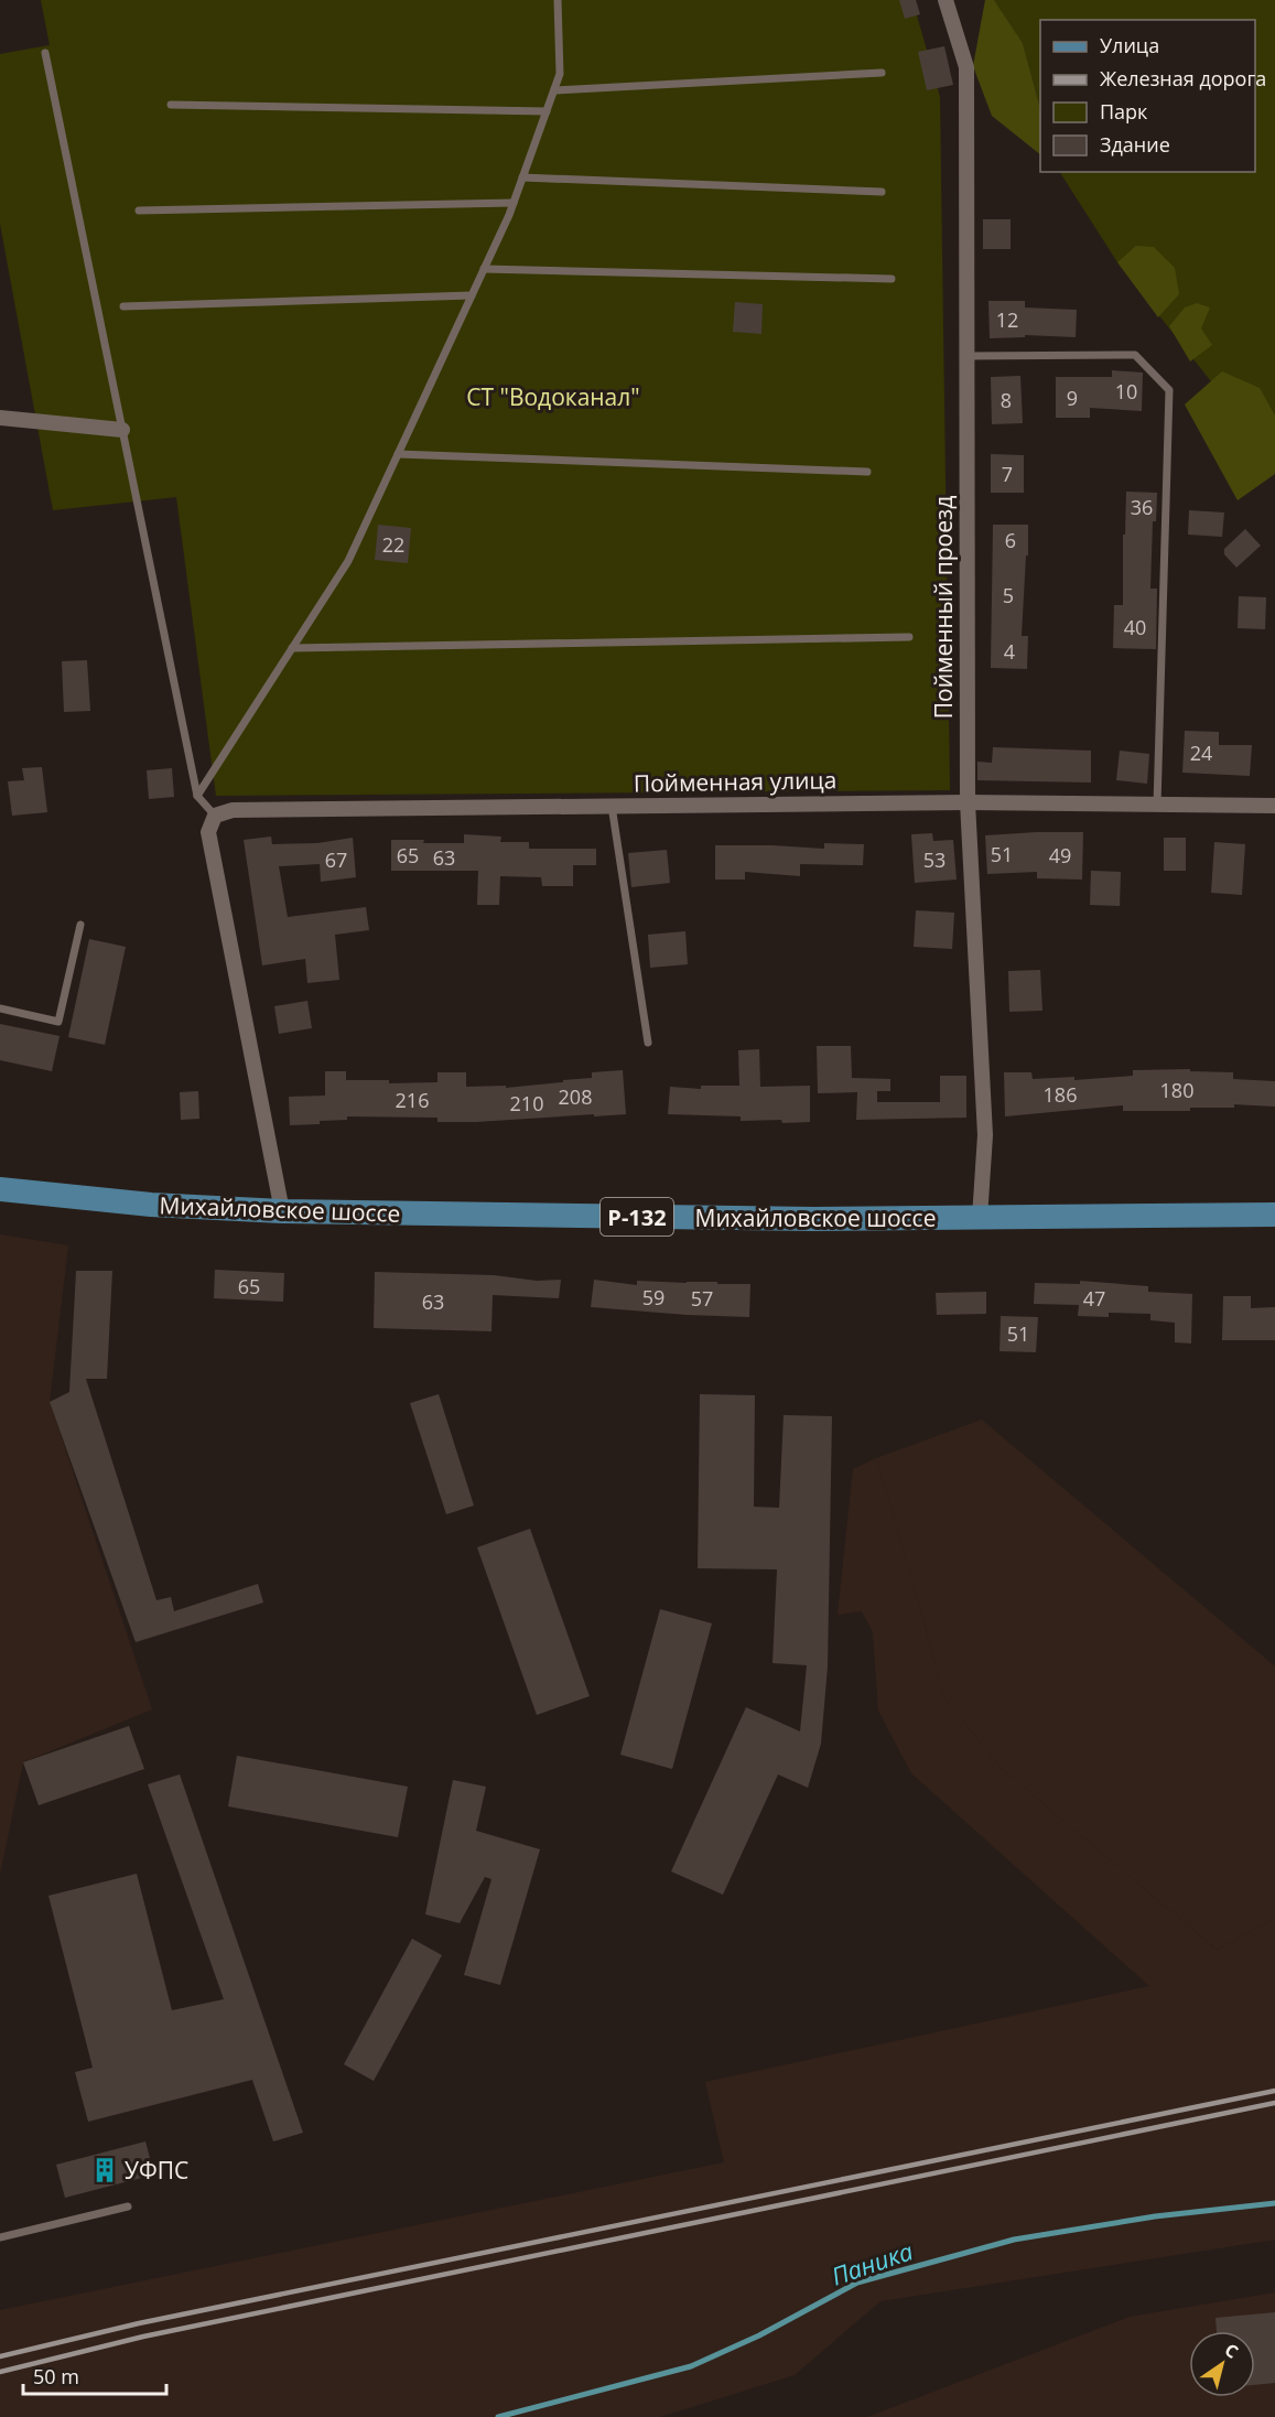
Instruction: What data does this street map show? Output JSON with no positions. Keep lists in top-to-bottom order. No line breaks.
{"streets":{"main road":["Михайловское шоссе","Р-132"],"street":["Пойменный проезд","Пойменная улица"]},"crossings":[["Пойменный проезд","Пойменная улица"],["Пойменный проезд","Михайловское шоссе"]],"water":["Паника"],"parks":["СТ \"Водоканал\""],"places":{"building":["УФПС"]},"house_numbers":["12","10","9","8","7","36","6","22","5","40","4","24","51","65","49","63","67","53","180","186","208","216","210","65","59","57","47","63","51"],"legend":["Улица","Железная дорога","Парк","Здание"],"scale_bar":"50 m","north":"top right"}
